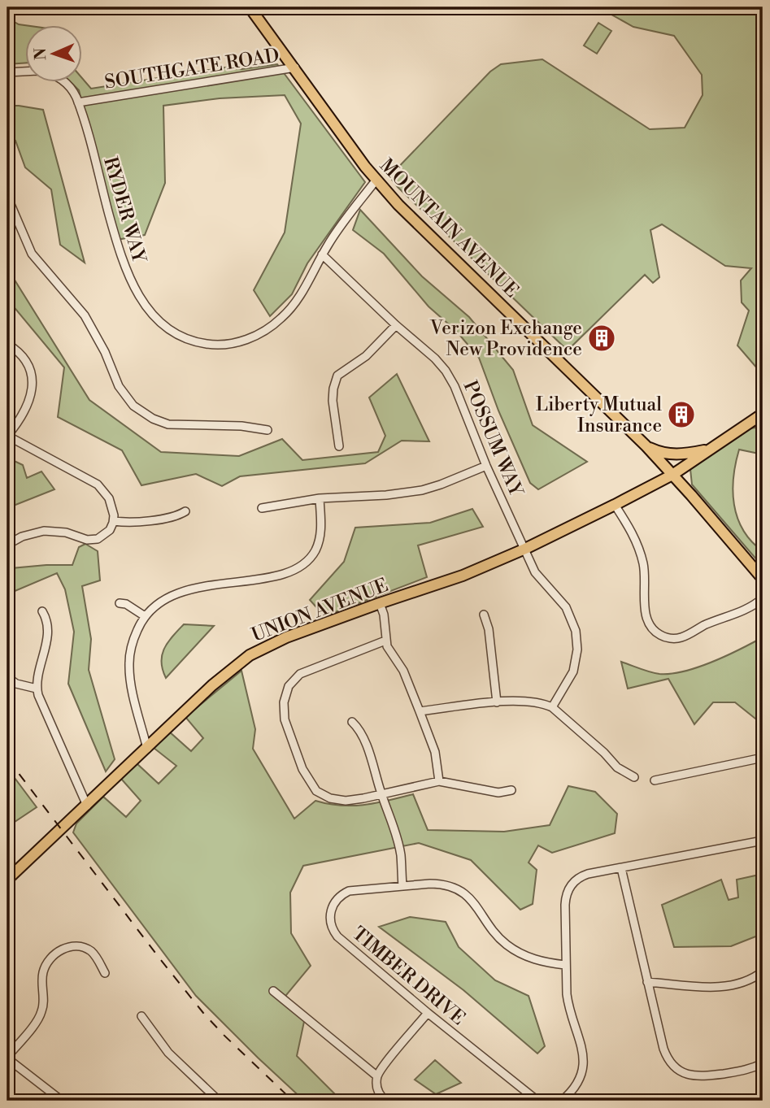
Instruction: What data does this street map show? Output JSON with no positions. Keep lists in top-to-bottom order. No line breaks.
{"streets":{"main road":["MOUNTAIN AVENUE","UNION AVENUE"],"street":["SOUTHGATE ROAD","RYDER WAY","POSSUM WAY","TIMBER DRIVE"]},"crossings":[["SOUTHGATE ROAD","RYDER WAY"],["SOUTHGATE ROAD","MOUNTAIN AVENUE"],["RYDER WAY","MOUNTAIN AVENUE"],["RYDER WAY","POSSUM WAY"],["MOUNTAIN AVENUE","UNION AVENUE"],["POSSUM WAY","UNION AVENUE"]],"places":{"building":["Verizon Exchange New Providence","Liberty Mutual Insurance"]},"north":"left"}
